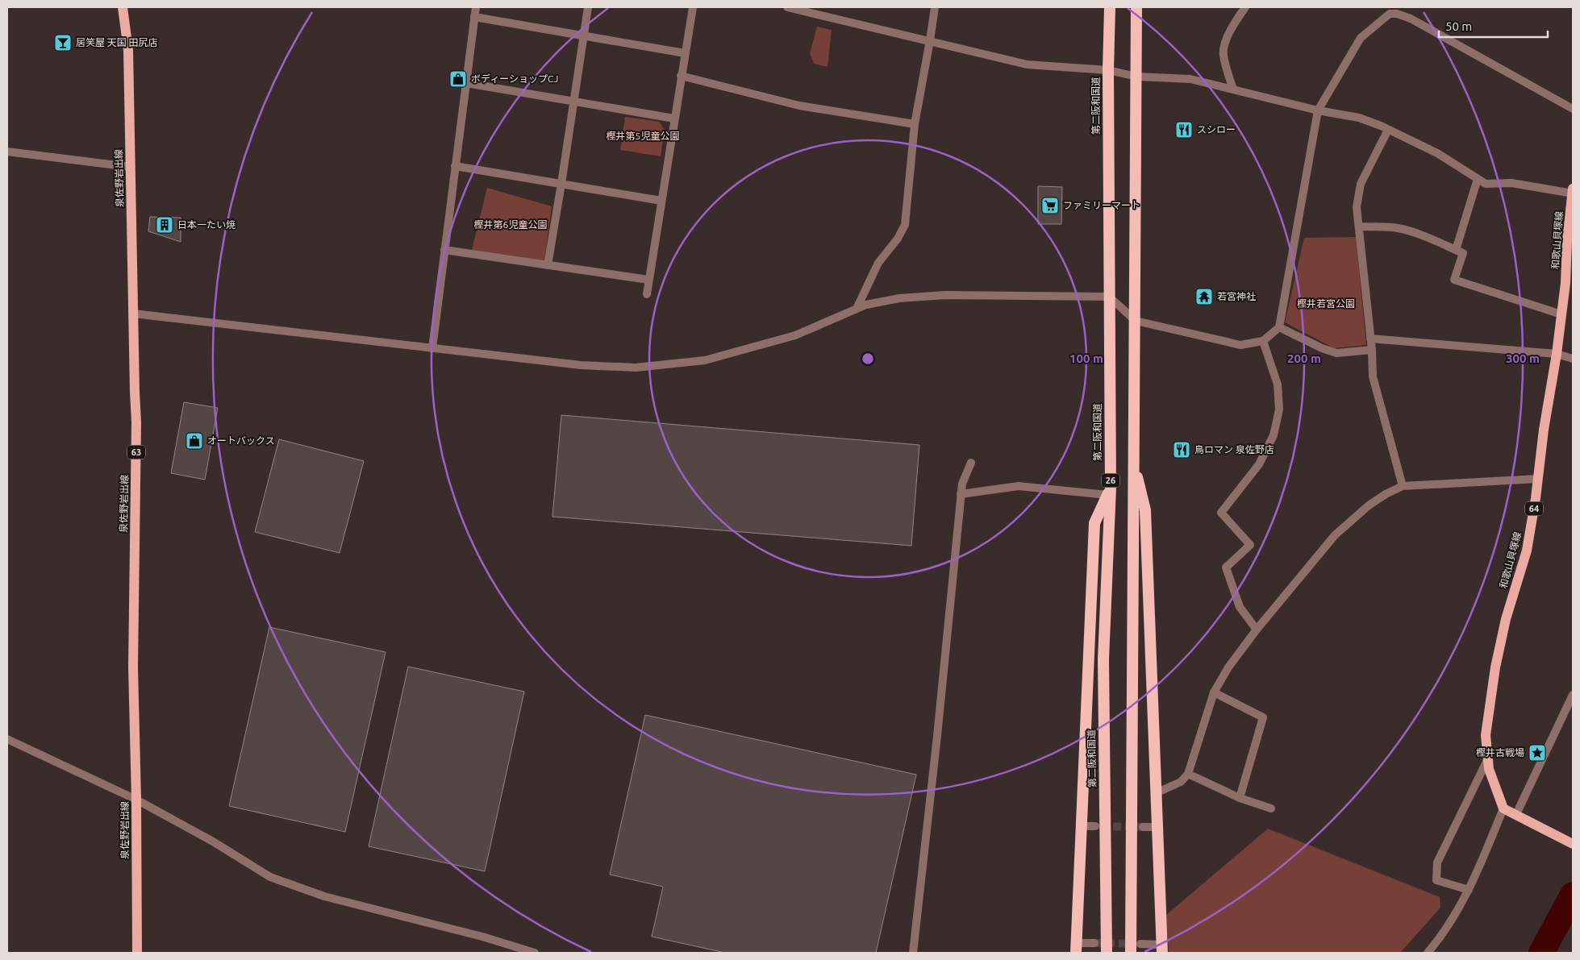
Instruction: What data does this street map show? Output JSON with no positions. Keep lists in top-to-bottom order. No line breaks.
{"streets":{"highway":["第二阪和国道","26"],"main road":["泉佐野岩出線","和歌山貝塚線","63","64"]},"parks":["樫井第5児童公園","樫井第6児童公園","樫井若宮公園"],"places":{"bar":["居笑屋 天国 田尻店"],"shop":["ボディーショップCJ","オートバックス"],"restaurant":["スシロー","鳥ロマン 泉佐野店"],"supermarket":["ファミリーマート"],"building":["日本一たい焼"],"temple":["若宮神社"],"place":["樫井古戦場"]},"scale_bar":"50 m","rings":["100 m","200 m","300 m"]}
